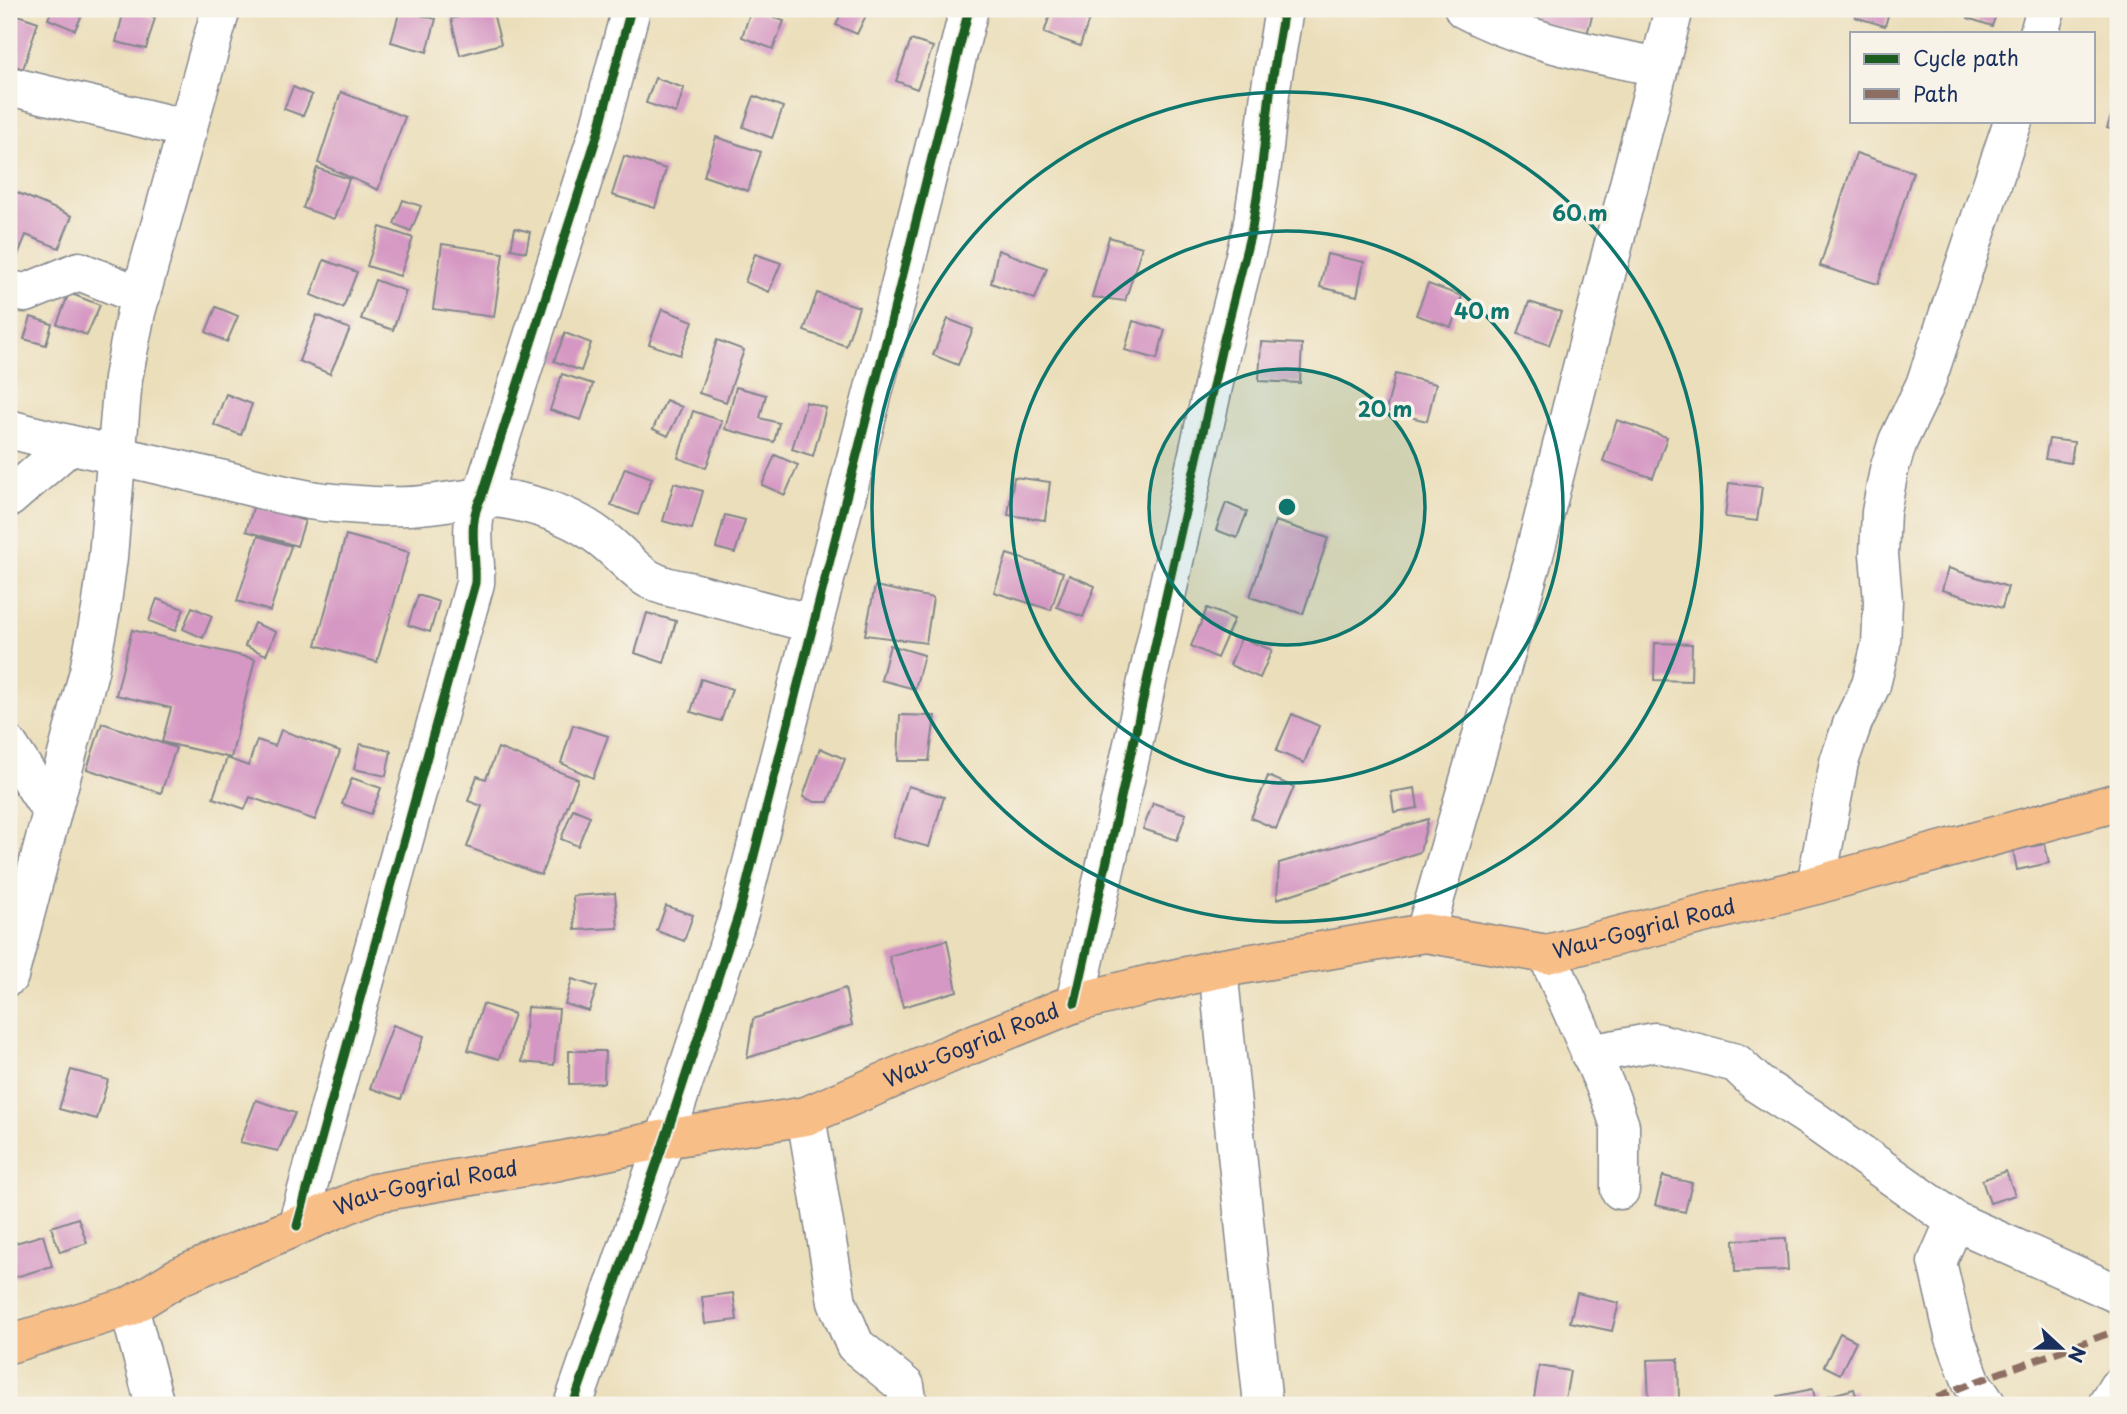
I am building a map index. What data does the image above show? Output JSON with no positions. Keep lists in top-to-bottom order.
{
  "streets": {
    "main road": ["Wau-Gogrial Road"]
  },
  "legend": ["Cycle path", "Path"],
  "north": "right",
  "rings": ["60 m", "40 m", "20 m"]
}
